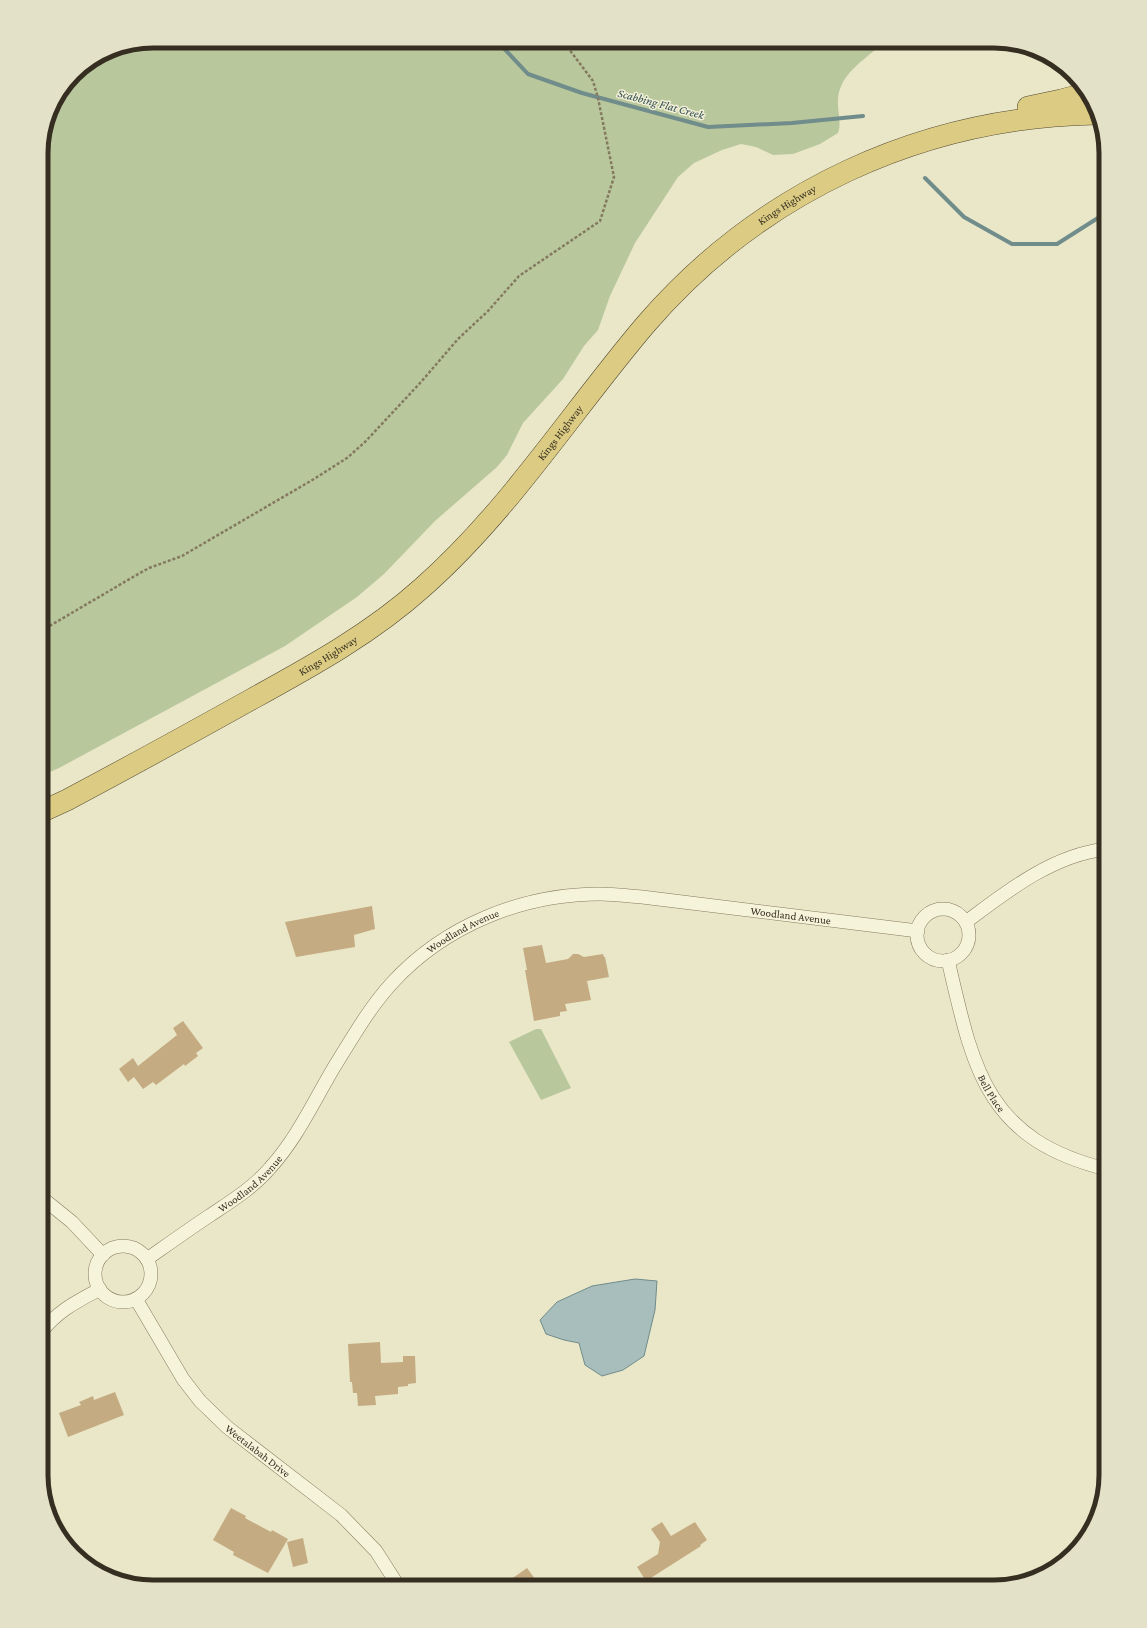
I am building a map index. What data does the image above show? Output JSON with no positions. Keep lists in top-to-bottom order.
{
  "streets": {
    "highway": ["Kings Highway"],
    "street": ["Woodland Avenue", "Bell Place", "Weetalabah Drive"]
  },
  "crossings": [
    ["Woodland Avenue", "Bell Place"],
    ["Woodland Avenue", "Weetalabah Drive"]
  ],
  "water": ["Scabbing Flat Creek"]
}
